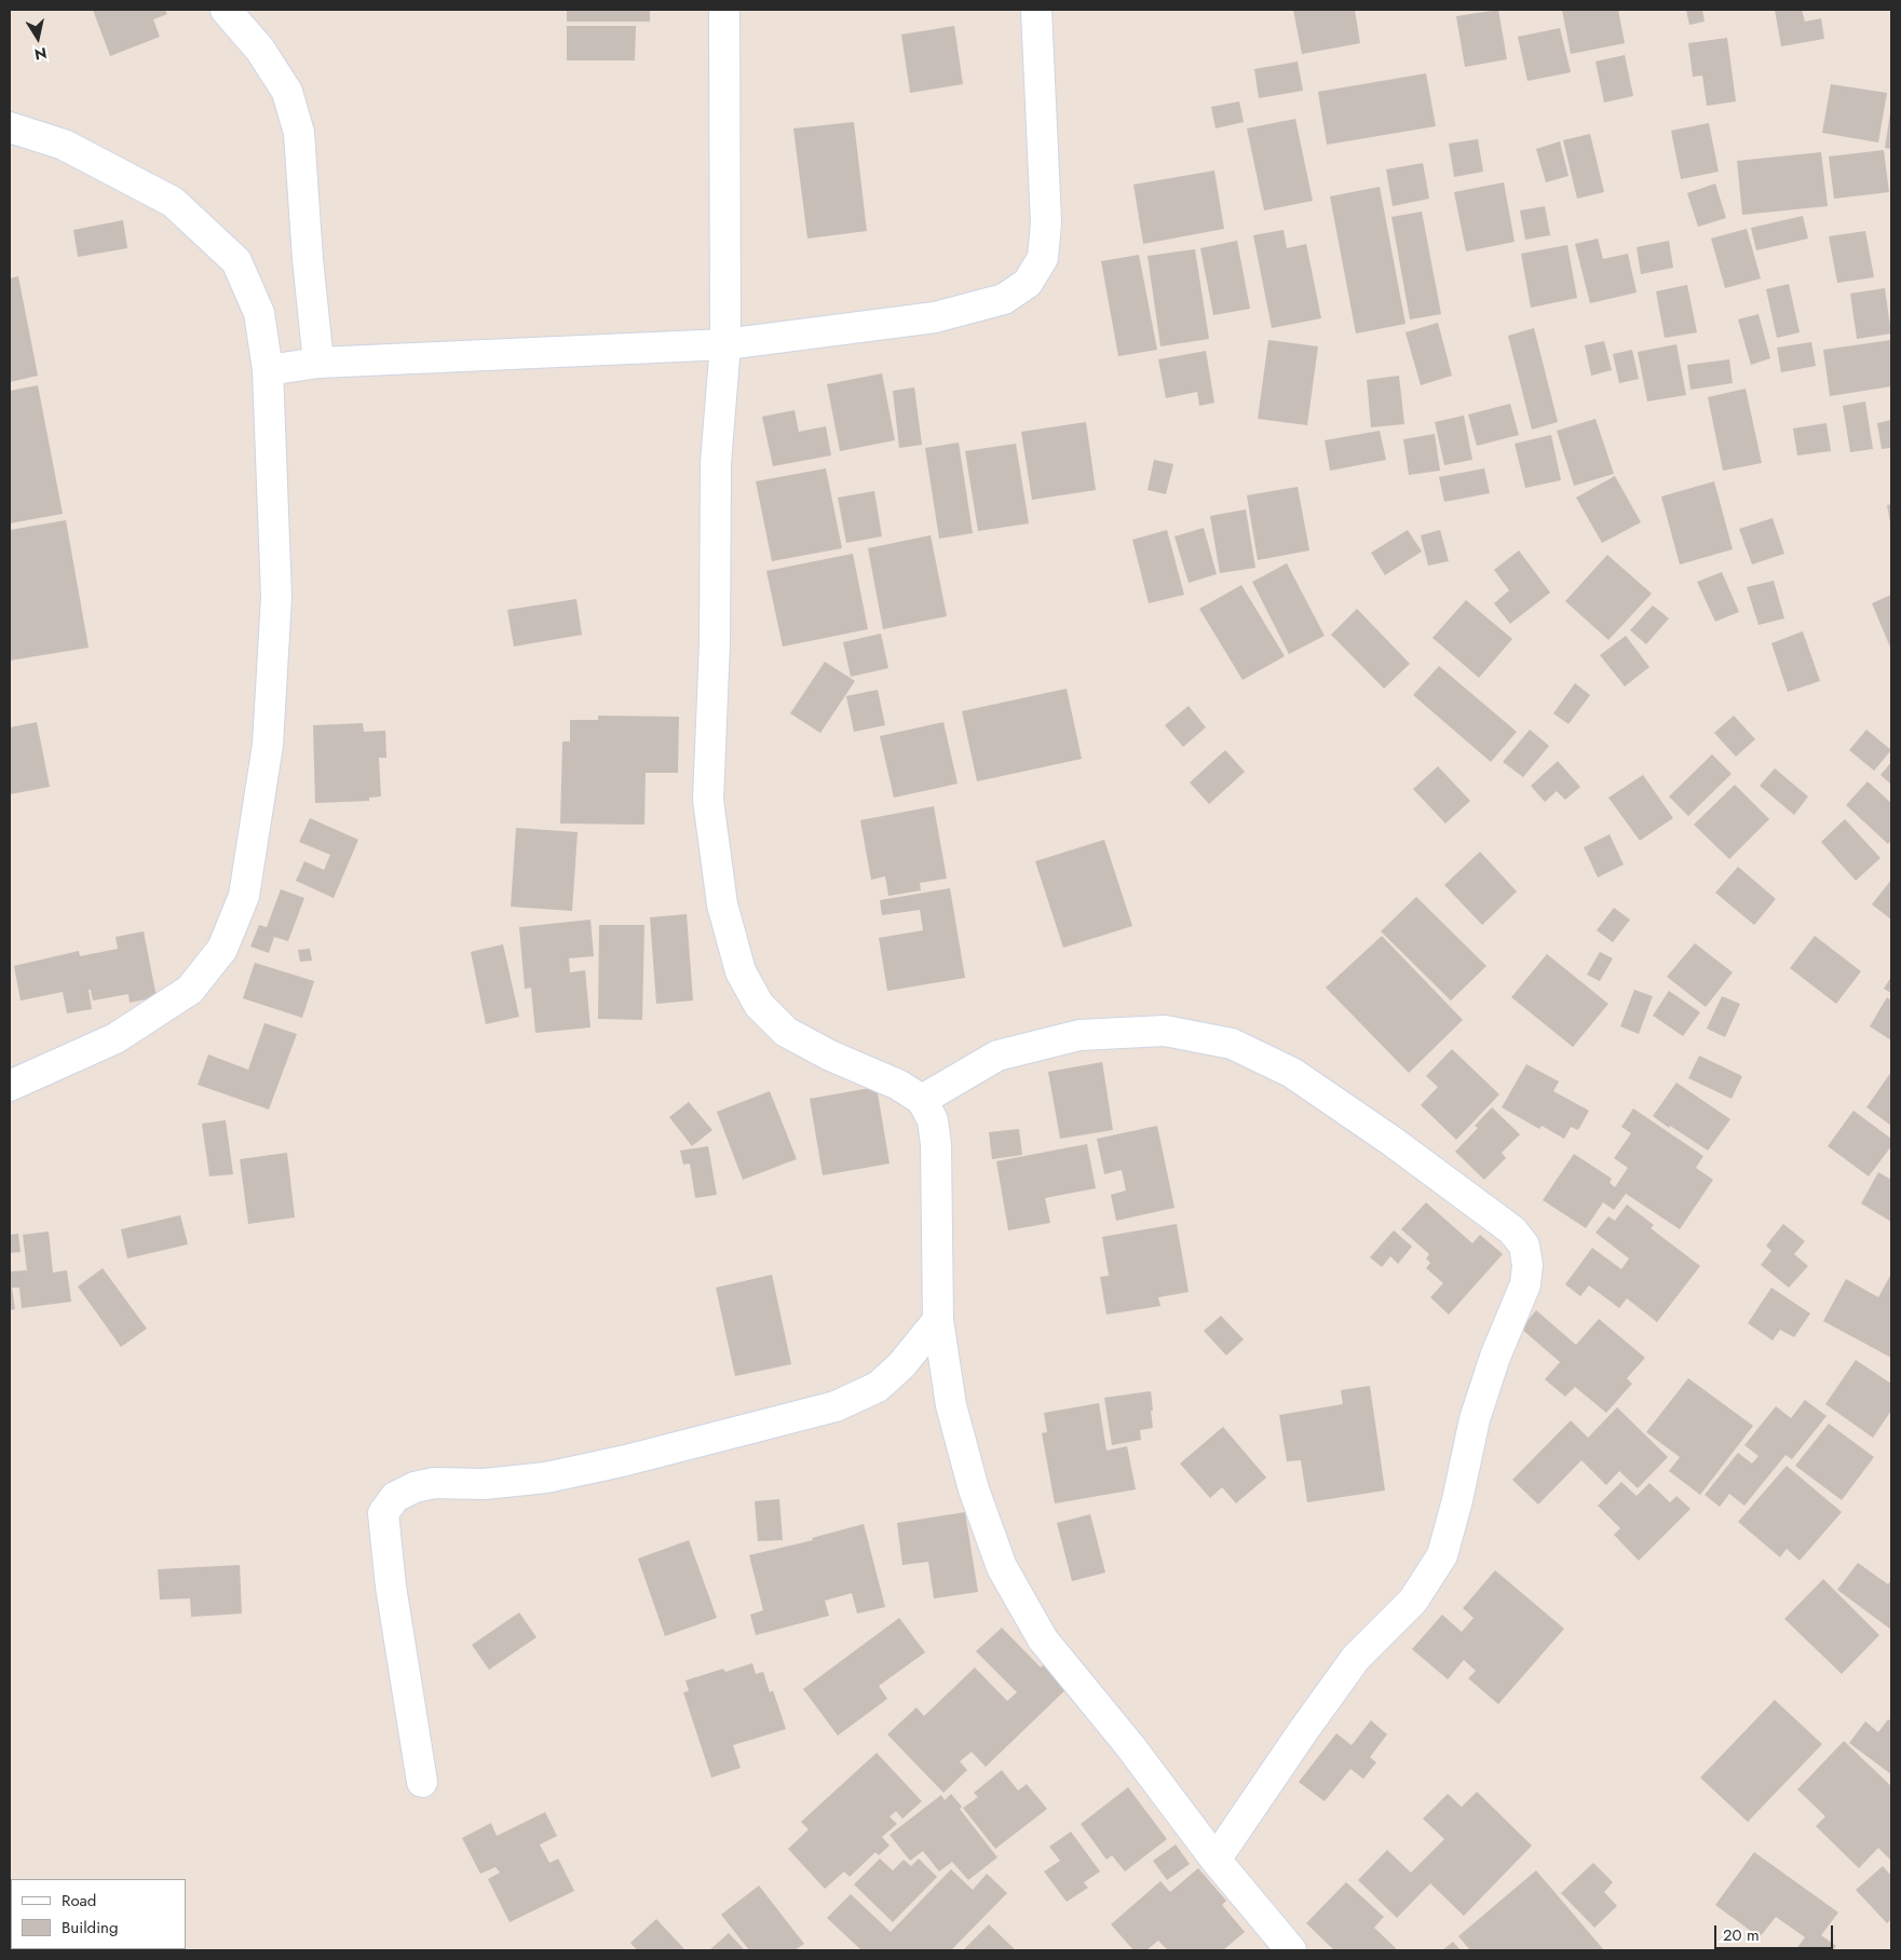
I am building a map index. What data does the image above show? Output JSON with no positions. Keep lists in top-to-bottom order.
{
  "legend": ["Road", "Building"],
  "scale_bar": "20 m",
  "north": "bottom"
}
